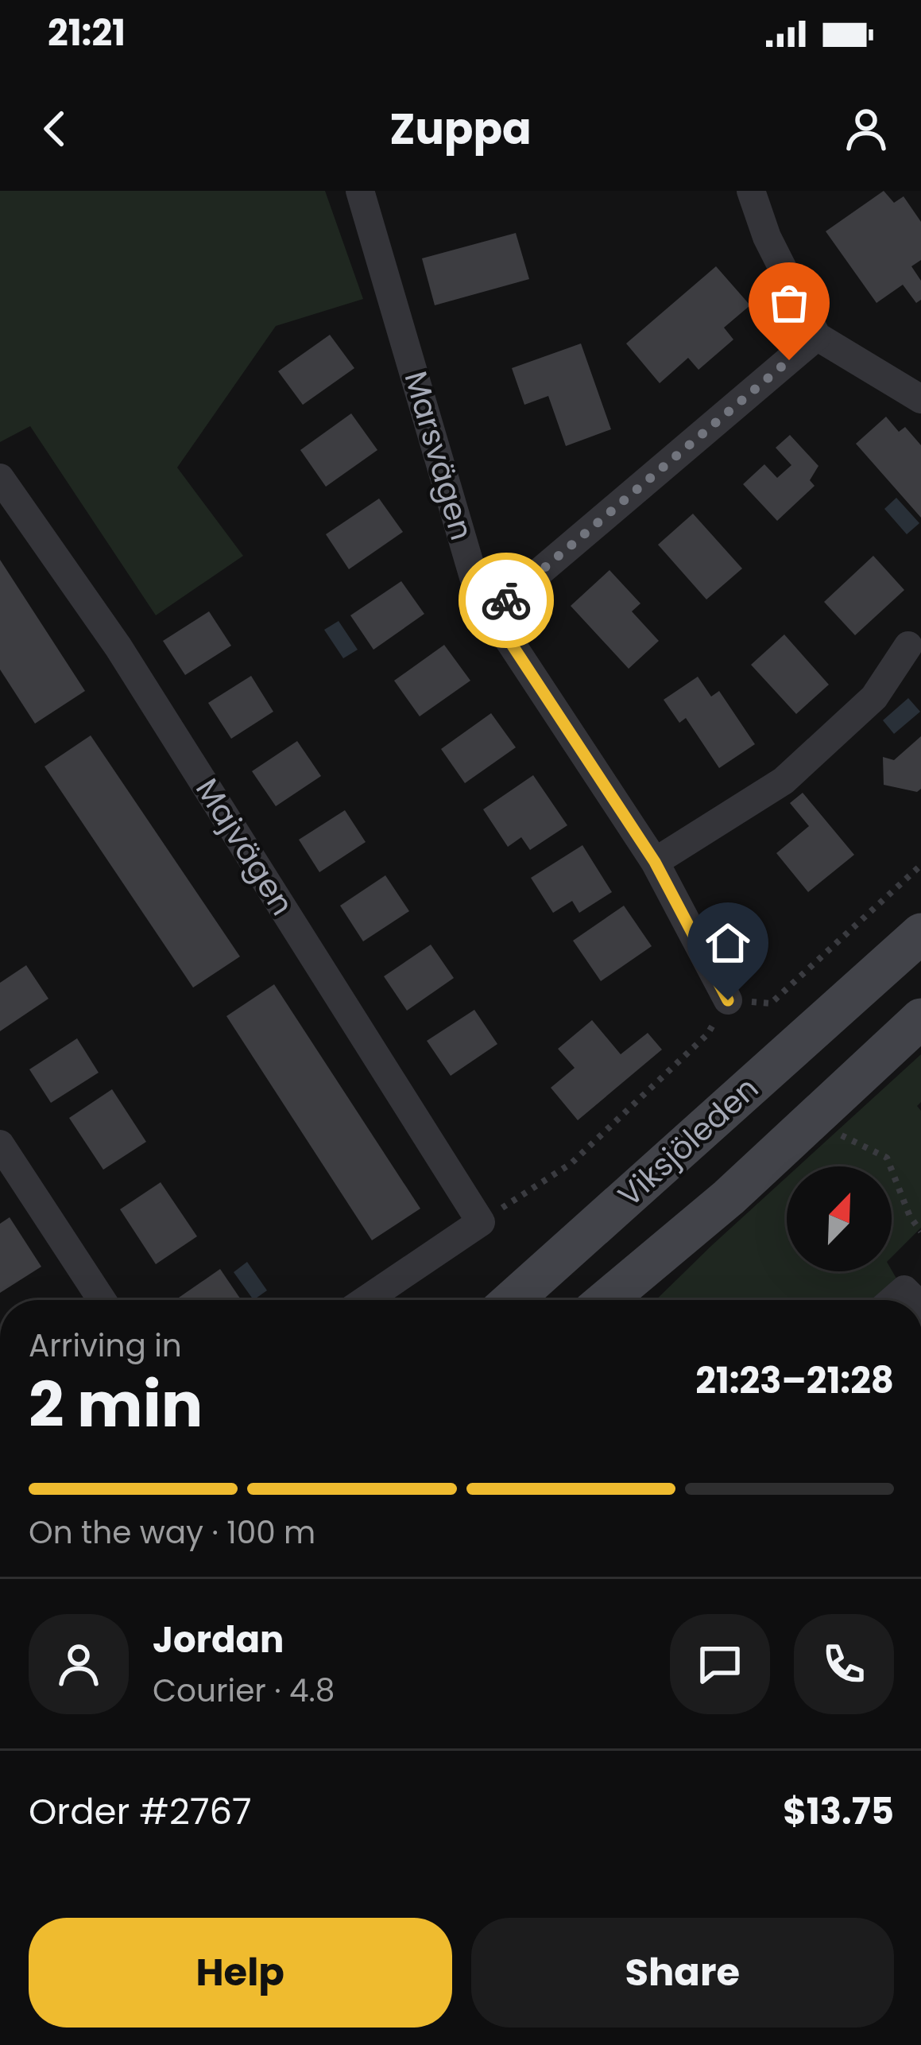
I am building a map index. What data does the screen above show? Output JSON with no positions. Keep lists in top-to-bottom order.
{
  "streets": {
    "main road": ["Viksjöleden"],
    "street": ["Marsvägen", "Majvägen"]
  },
  "north": "top right",
  "page": {
    "status": "21:21",
    "header": "Zuppa",
    "heading": ["2 min", "Arriving in", "21:23–21:28"],
    "panel": [
      "Jordan",
      "Courier · 4.8",
      "Order #2767",
      "$13.75"
    ],
    "bar": "On the way · 100 m",
    "buttons": ["Help", "Share"]
  }
}
